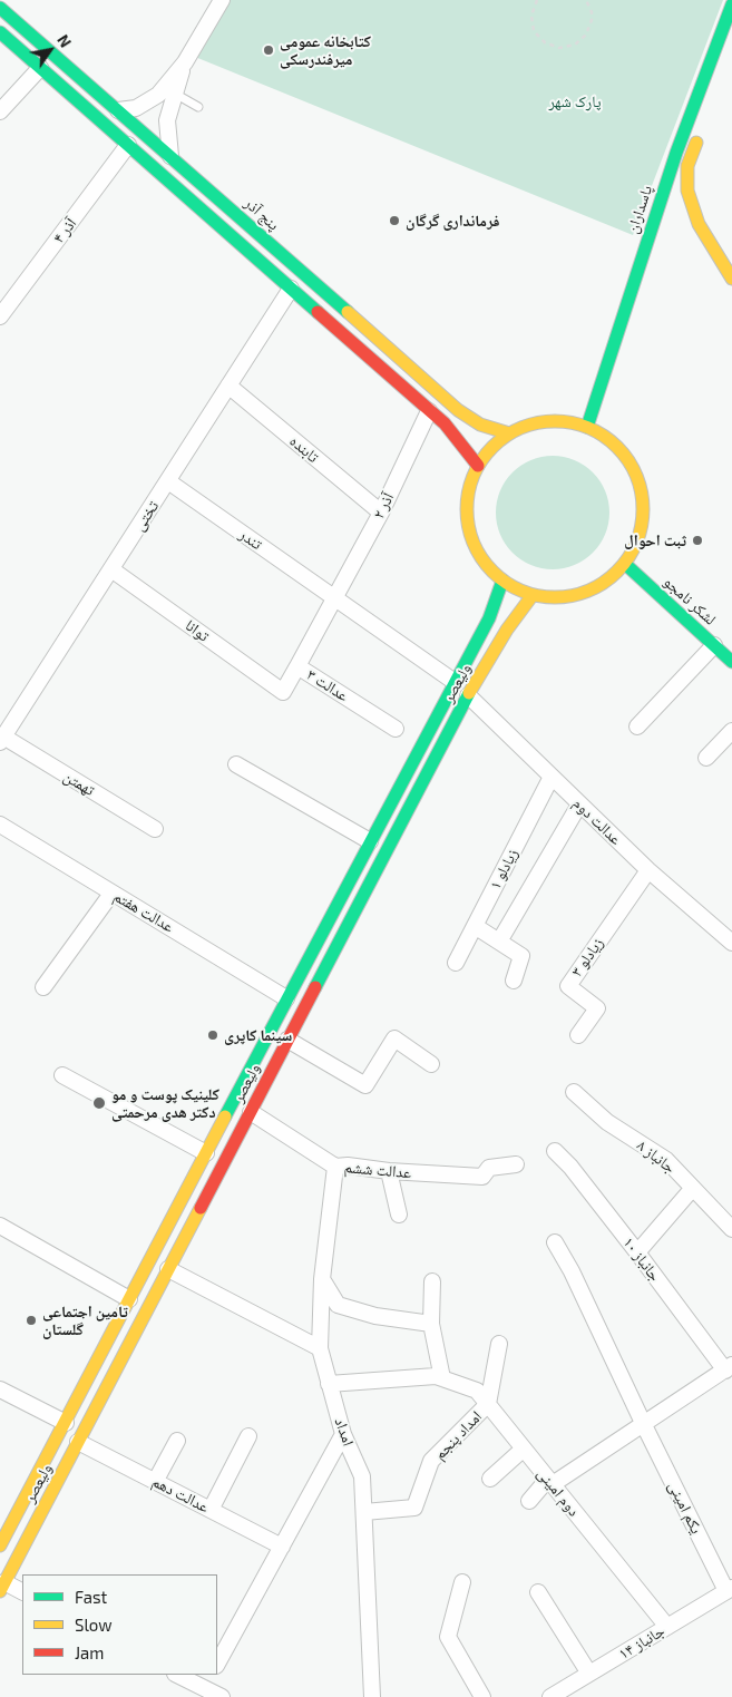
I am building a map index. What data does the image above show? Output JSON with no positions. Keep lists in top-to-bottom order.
{
  "streets": {
    "main road": [
      "پاسداران",
      "پنج آذر",
      "لشکر نامجو",
      "ولیعصر"
    ],
    "street": [
      "آذر ۴",
      "تابنده",
      "۲ آذر",
      "تختی",
      "تندر",
      "توانا",
      "عدالت ۳",
      "تهمتن",
      "عدالت دوم",
      "زیادلو ۱",
      "عدالت هفتم",
      "زیادلو ۳",
      "جانباز ۸",
      "عدالت ششم",
      "۱۰ جانباز",
      "امداد",
      "امداد پنجم",
      "دوم امینی",
      "عدالت دهم",
      "یکم امینی",
      "جانباز ۱۴"
    ]
  },
  "crossings": [
    ["پاسداران", "پنج آذر"],
    ["پاسداران", "لشکر نامجو"],
    ["پاسداران", "ولیعصر"],
    ["پنج آذر", "لشکر نامجو"],
    ["پنج آذر", "ولیعصر"],
    ["تابنده", "۲ آذر"],
    ["تابنده", "تختی"],
    ["۲ آذر", "تندر"],
    ["۲ آذر", "عدالت ۳"],
    ["تختی", "تندر"],
    ["تختی", "توانا"],
    ["تختی", "تهمتن"],
    ["تندر", "ولیعصر"],
    ["تندر", "عدالت ۳"],
    ["لشکر نامجو", "ولیعصر"],
    ["توانا", "عدالت ۳"],
    ["ولیعصر", "عدالت دوم"],
    ["ولیعصر", "عدالت هفتم"],
    ["ولیعصر", "عدالت ششم"],
    ["ولیعصر", "عدالت دهم"],
    ["عدالت دوم", "زیادلو ۱"],
    ["عدالت دوم", "زیادلو ۳"],
    ["عدالت ششم", "امداد"],
    ["امداد", "امداد پنجم"],
    ["امداد پنجم", "دوم امینی"],
    ["دوم امینی", "جانباز ۱۴"],
    ["یکم امینی", "جانباز ۱۴"]
  ],
  "parks": ["پارک شهر"],
  "places": [
    "کتابخانه عمومی میرفندرسکی",
    "فرمانداری گرگان",
    "ثبت احوال",
    "سینما کاپری",
    "کلینیک پوست و مو دکتر هدی مرحمتی",
    "تامین اجتماعی گلستان"
  ],
  "legend": ["Fast", "Slow", "Jam"],
  "north": "top right"
}
